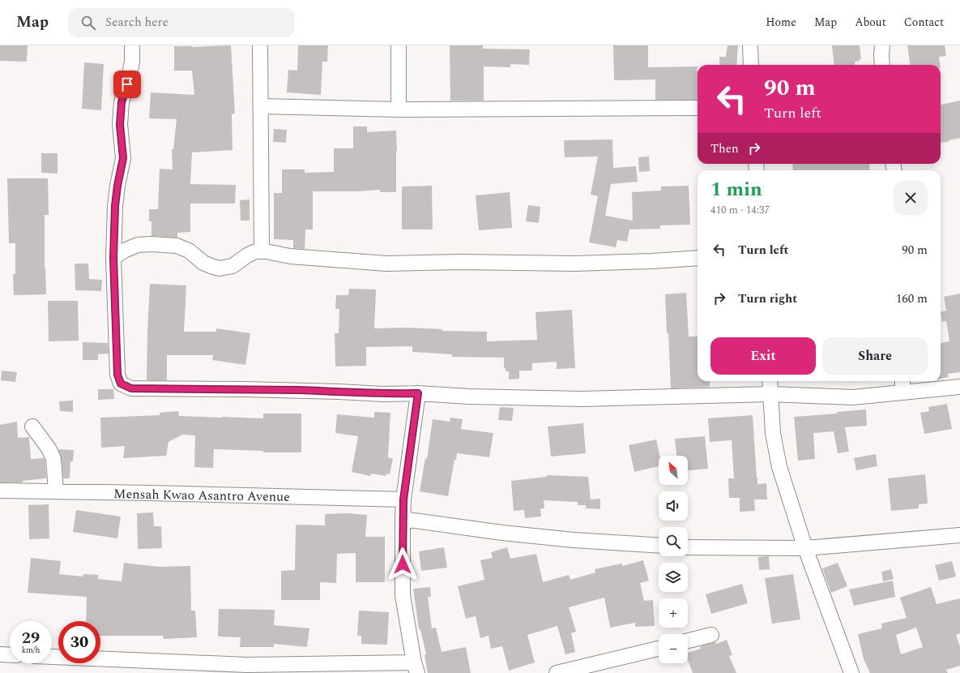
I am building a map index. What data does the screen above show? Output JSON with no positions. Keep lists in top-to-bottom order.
{
  "streets": {
    "street": ["Mensah Kwao Asantro Avenue"]
  },
  "north": "top left",
  "page": {
    "header": "Map",
    "search": "Search here",
    "nav": [
      "Home",
      "Map",
      "About",
      "Contact"
    ],
    "turn": ["90 m", "Turn left"],
    "then": "Then",
    "heading": ["1 min", "410 m · 14:37"],
    "list": [
      {
        "name": "Turn left",
        "value": "90 m"
      },
      {
        "name": "Turn right",
        "value": "160 m"
      }
    ],
    "buttons": ["Exit", "Share"],
    "map_buttons": ["+", "−"],
    "speed": "29 km/h",
    "limit": "30"
  }
}
